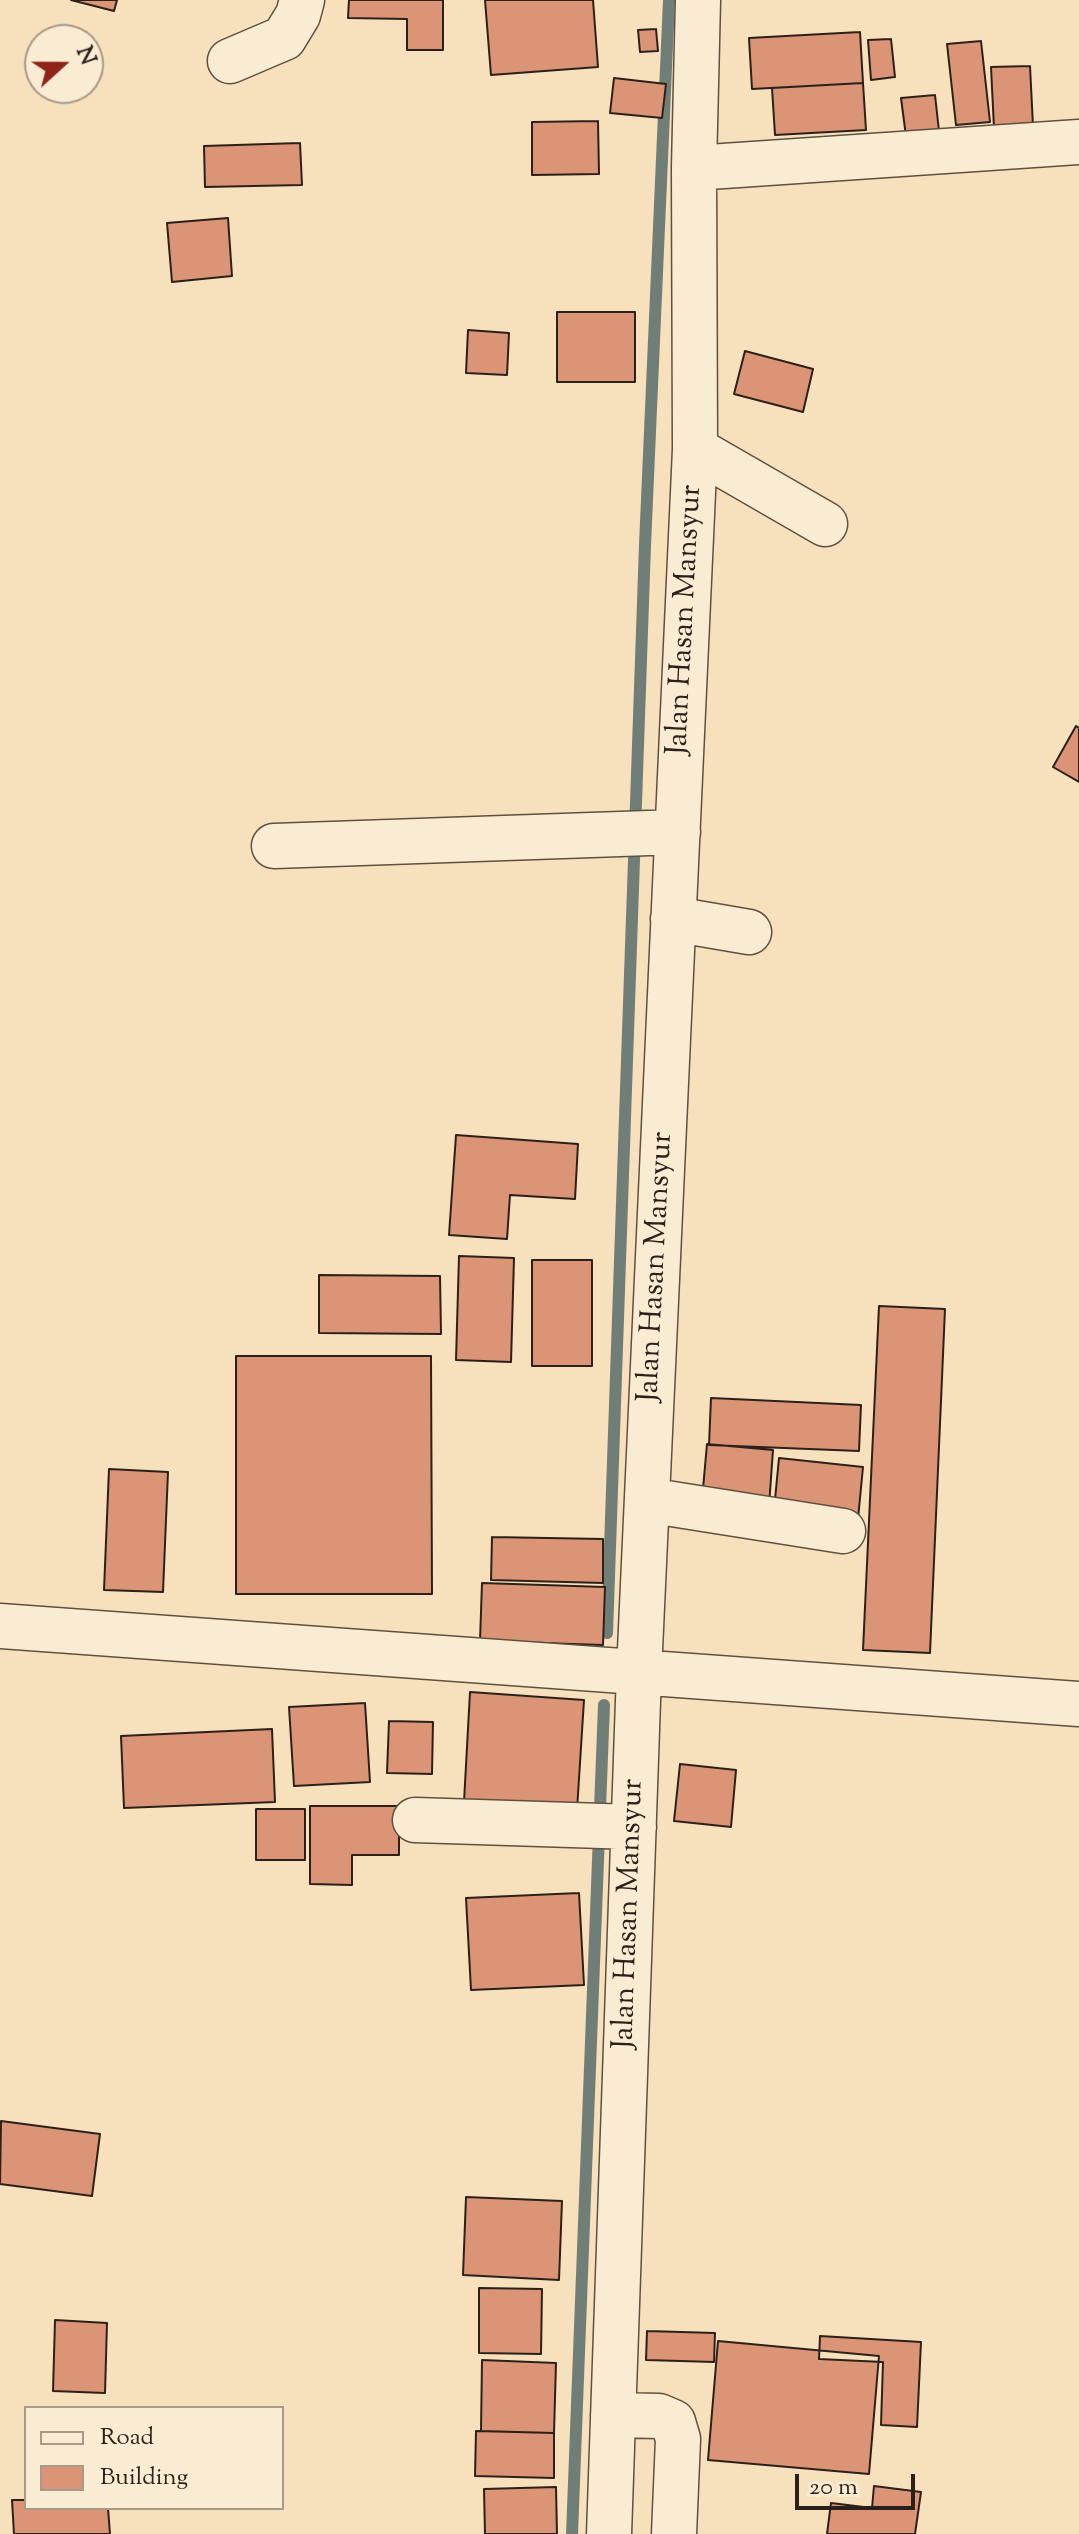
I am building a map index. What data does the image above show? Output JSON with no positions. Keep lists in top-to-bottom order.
{
  "streets": {
    "street": ["Jalan Hasan Mansyur"]
  },
  "legend": ["Road", "Building"],
  "scale_bar": "20 m",
  "north": "right"
}
